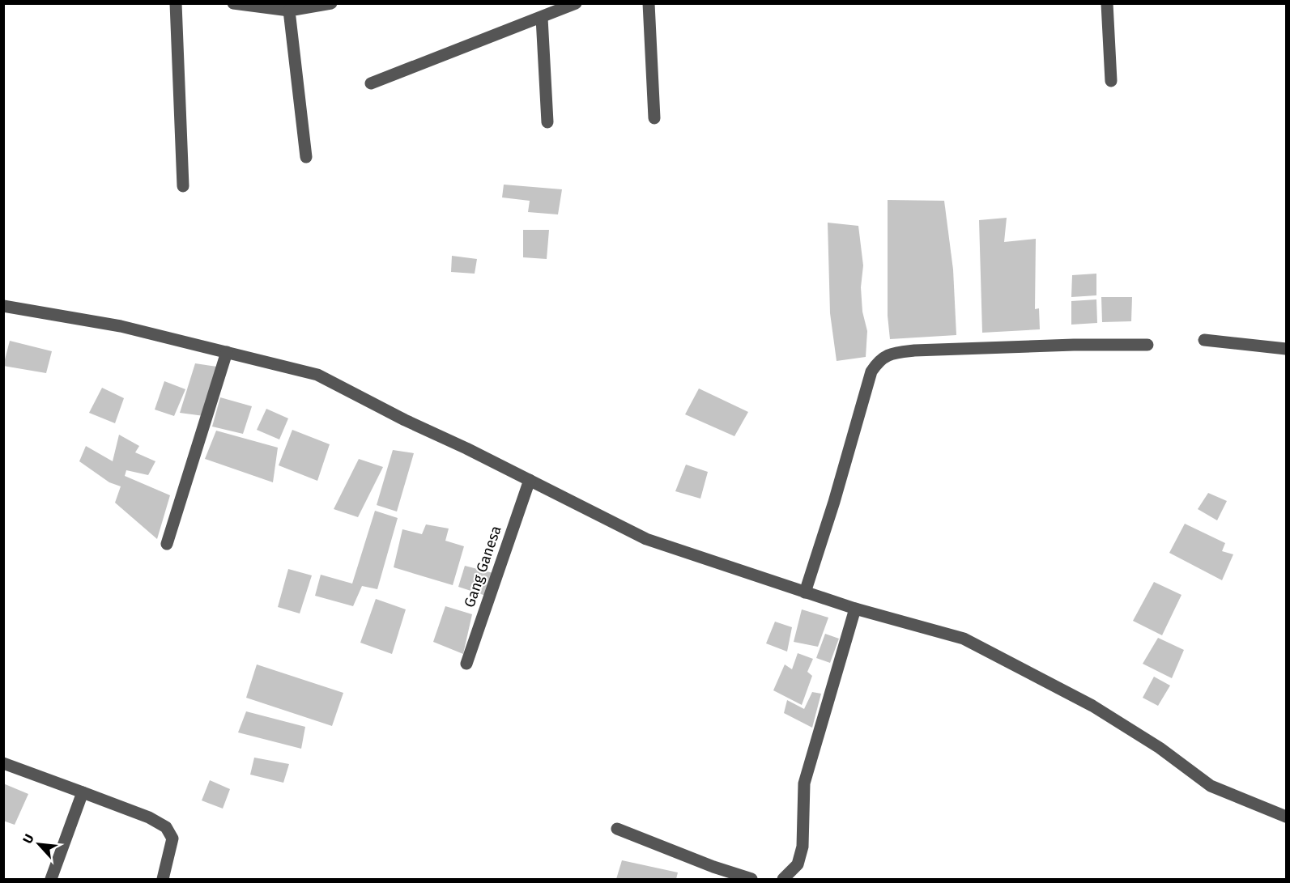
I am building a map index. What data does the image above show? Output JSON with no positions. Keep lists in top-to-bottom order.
{
  "streets": {
    "street": ["Gang Ganesa"]
  },
  "north": "top left"
}
